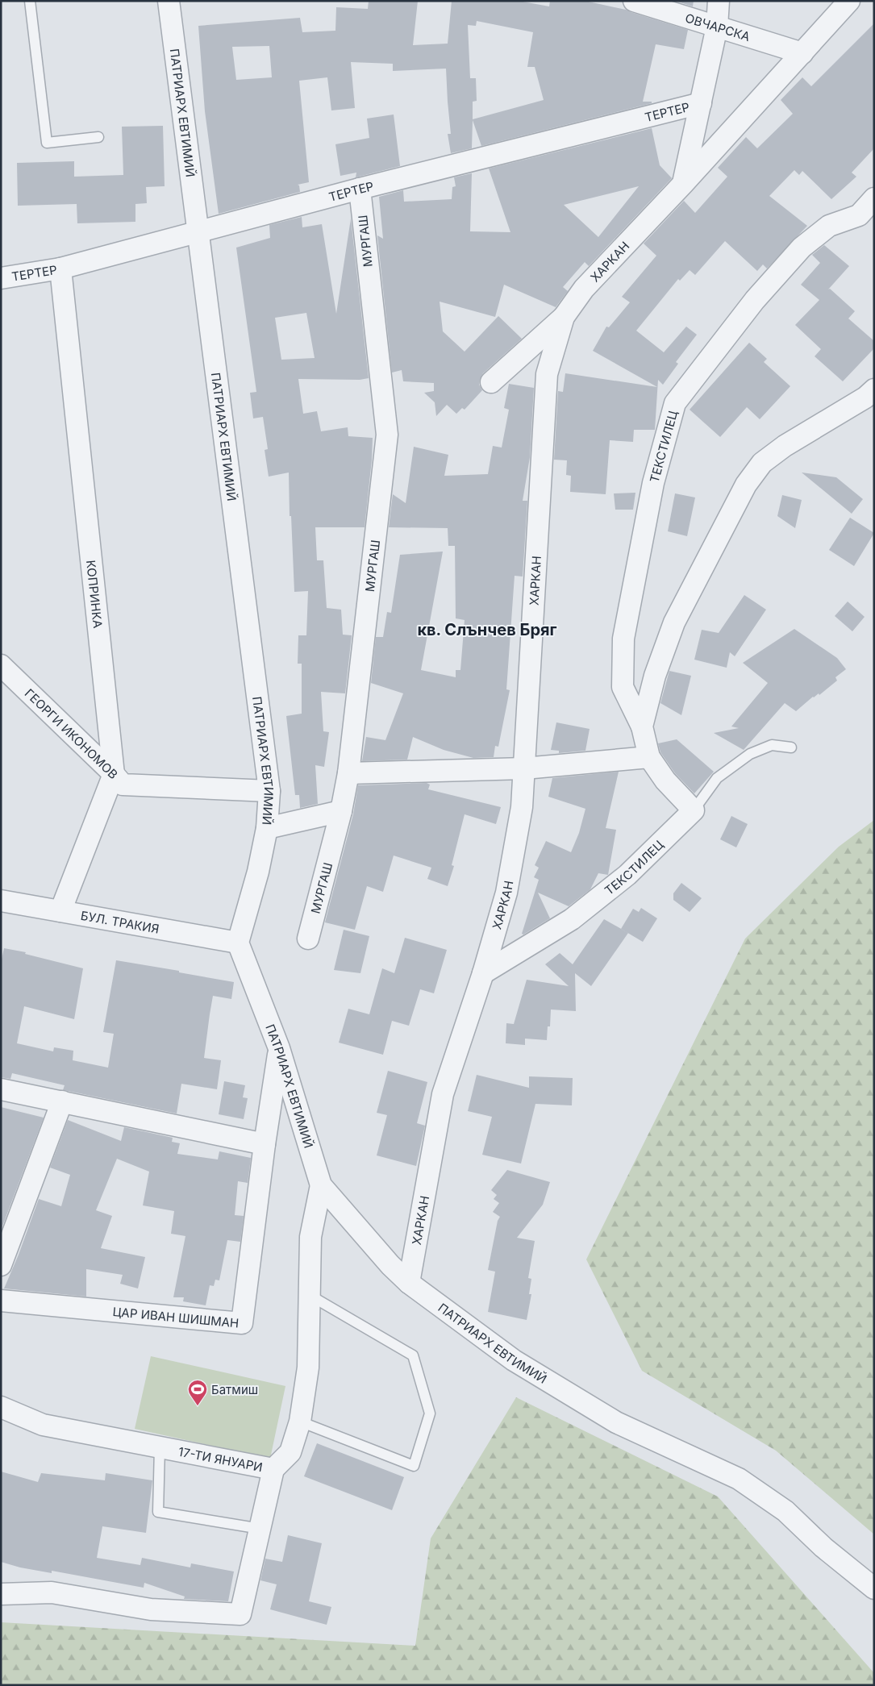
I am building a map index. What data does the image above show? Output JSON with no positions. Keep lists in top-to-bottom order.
{
  "streets": {
    "street": [
      "ОВЧАРСКА",
      "ТЕРТЕР",
      "ПАТРИАРХ ЕВТИМИЙ",
      "МУРГАШ",
      "ХАРКАН",
      "ТЕКСТИЛЕЦ",
      "КОПРИНКА",
      "ГЕОРГИ ИКОНОМОВ",
      "БУЛ. ТРАКИЯ",
      "ЦАР ИВАН ШИШМАН",
      "17-ТИ ЯНУАРИ"
    ]
  },
  "crossings": [
    ["ОВЧАРСКА", "ХАРКАН"],
    ["ТЕРТЕР", "ПАТРИАРХ ЕВТИМИЙ"],
    ["ТЕРТЕР", "МУРГАШ"],
    ["ТЕРТЕР", "КОПРИНКА"],
    ["ПАТРИАРХ ЕВТИМИЙ", "ХАРКАН"],
    ["ПАТРИАРХ ЕВТИМИЙ", "ГЕОРГИ ИКОНОМОВ"],
    ["ПАТРИАРХ ЕВТИМИЙ", "БУЛ. ТРАКИЯ"],
    ["ПАТРИАРХ ЕВТИМИЙ", "ЦАР ИВАН ШИШМАН"],
    ["ПАТРИАРХ ЕВТИМИЙ", "17-ТИ ЯНУАРИ"],
    ["ХАРКАН", "ТЕКСТИЛЕЦ"],
    ["КОПРИНКА", "ГЕОРГИ ИКОНОМОВ"],
    ["КОПРИНКА", "БУЛ. ТРАКИЯ"]
  ],
  "districts": ["кв. Слънчев Бряг"],
  "places": {
    "sports": ["Батмиш"]
  }
}
